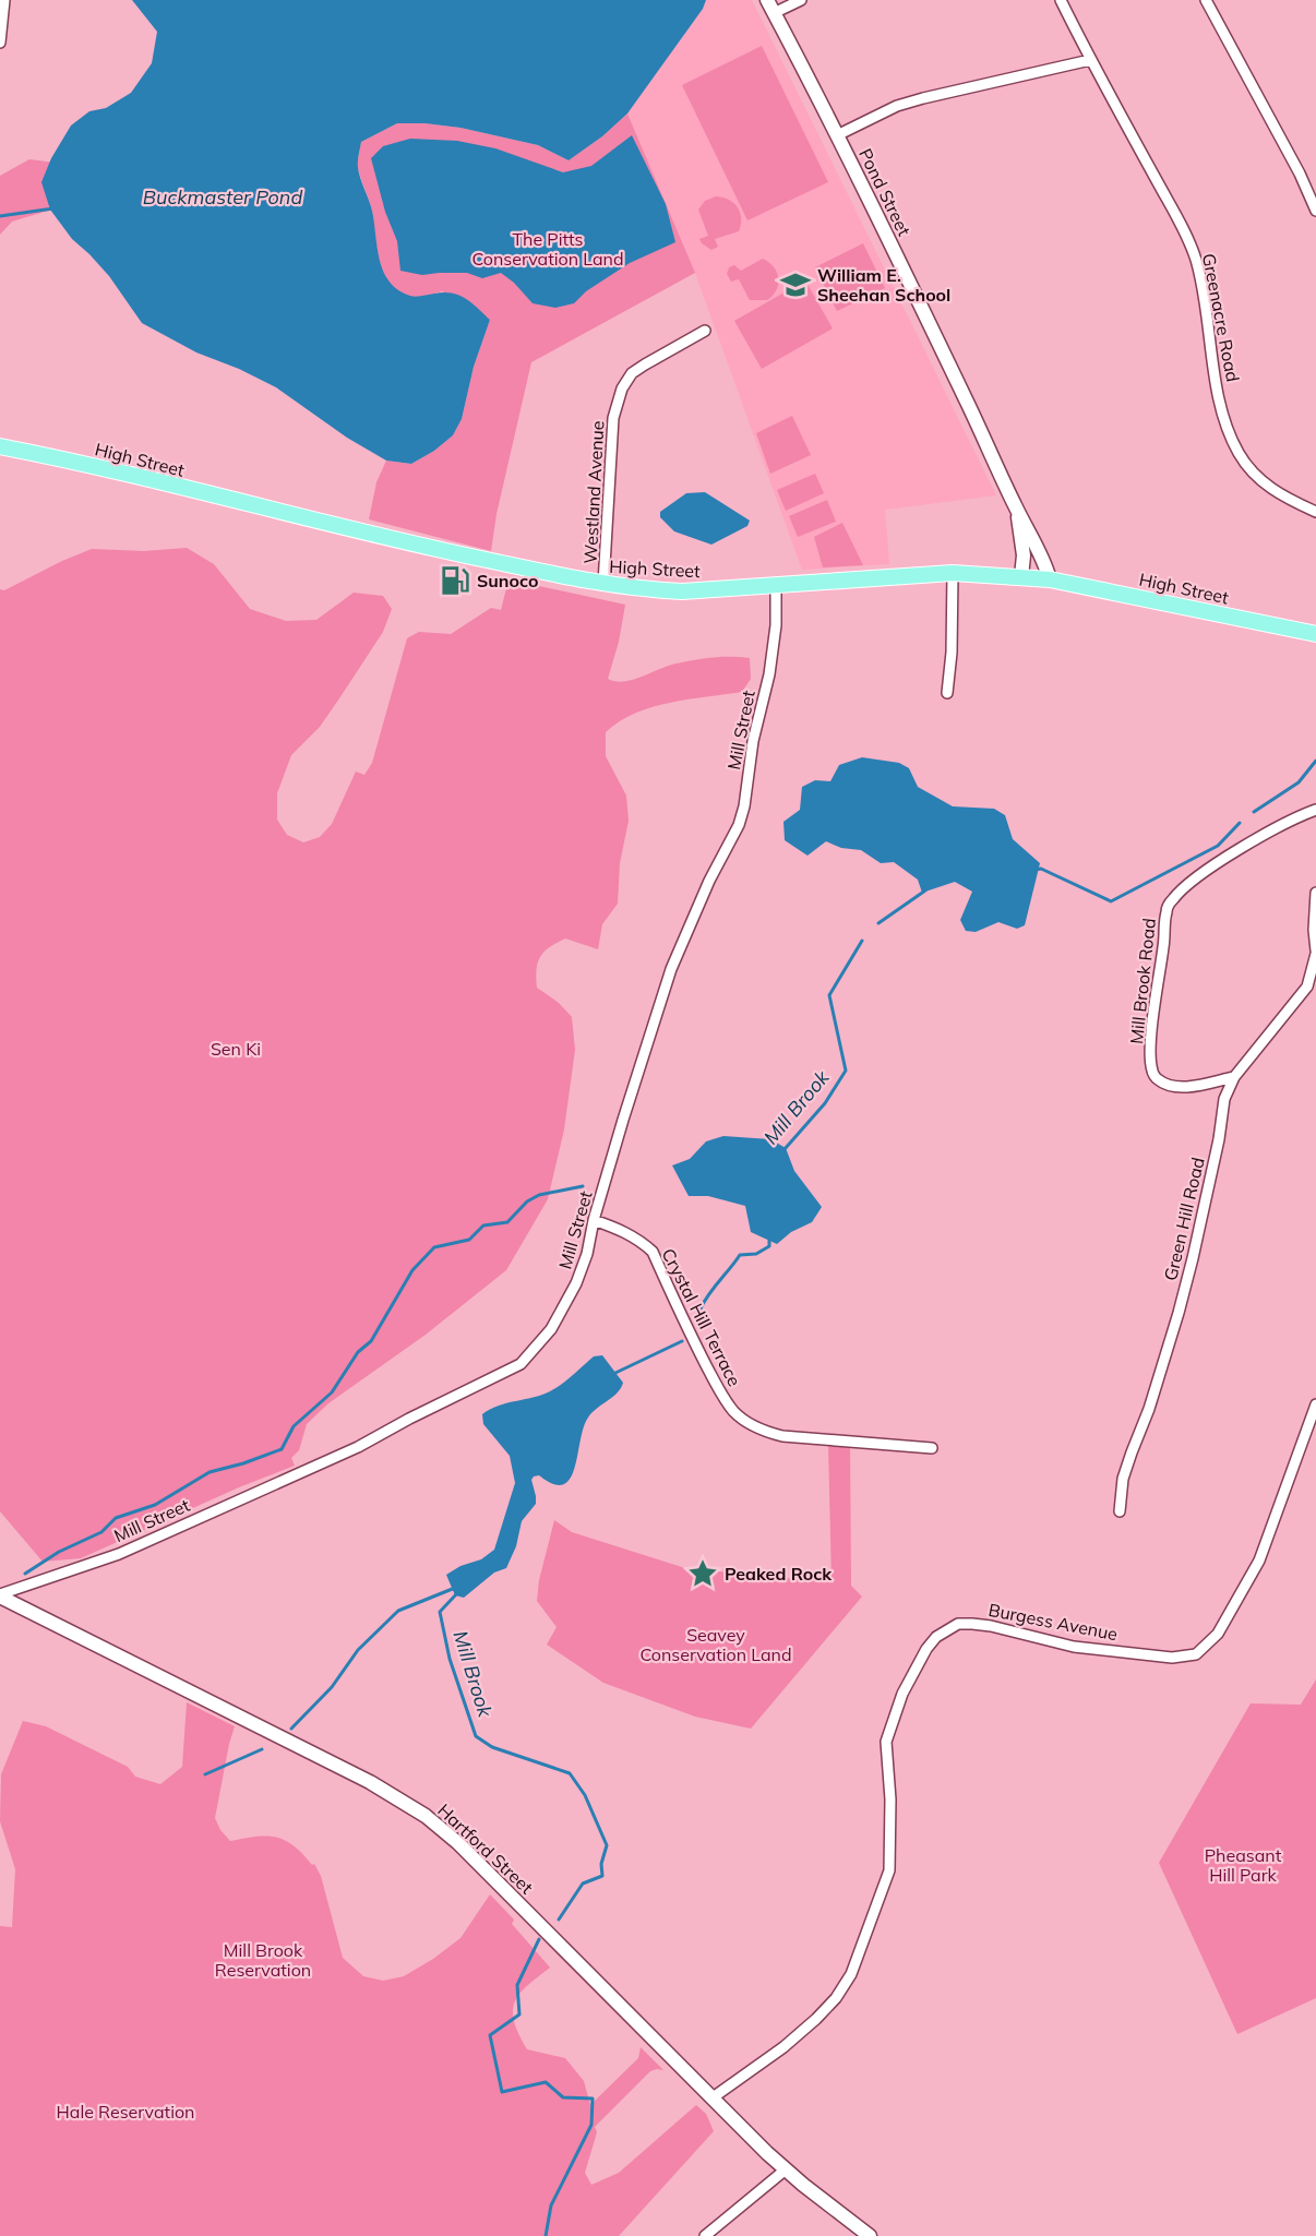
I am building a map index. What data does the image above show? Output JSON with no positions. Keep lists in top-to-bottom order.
{
  "streets": {
    "main road": ["High Street"],
    "street": [
      "Pond Street",
      "Greenacre Road",
      "Westland Avenue",
      "Mill Street",
      "Mill Brook Road",
      "Green Hill Road",
      "Crystal Hill Terrace",
      "Burgess Avenue",
      "Hartford Street"
    ]
  },
  "crossings": [
    ["Pond Street", "High Street"],
    ["High Street", "Westland Avenue"],
    ["High Street", "Mill Street"],
    ["Mill Street", "Crystal Hill Terrace"],
    ["Mill Street", "Hartford Street"],
    ["Mill Brook Road", "Green Hill Road"],
    ["Burgess Avenue", "Hartford Street"]
  ],
  "water": ["Buckmaster Pond", "Mill Brook"],
  "parks": [
    "The Pitts Conservation Land",
    "Sen Ki",
    "Seavey Conservation Land",
    "Pheasant Hill Park",
    "Mill Brook Reservation",
    "Hale Reservation"
  ],
  "places": {
    "school or university": ["William E. Sheehan School"],
    "fuel station": ["Sunoco"],
    "place": ["Peaked Rock"]
  }
}
